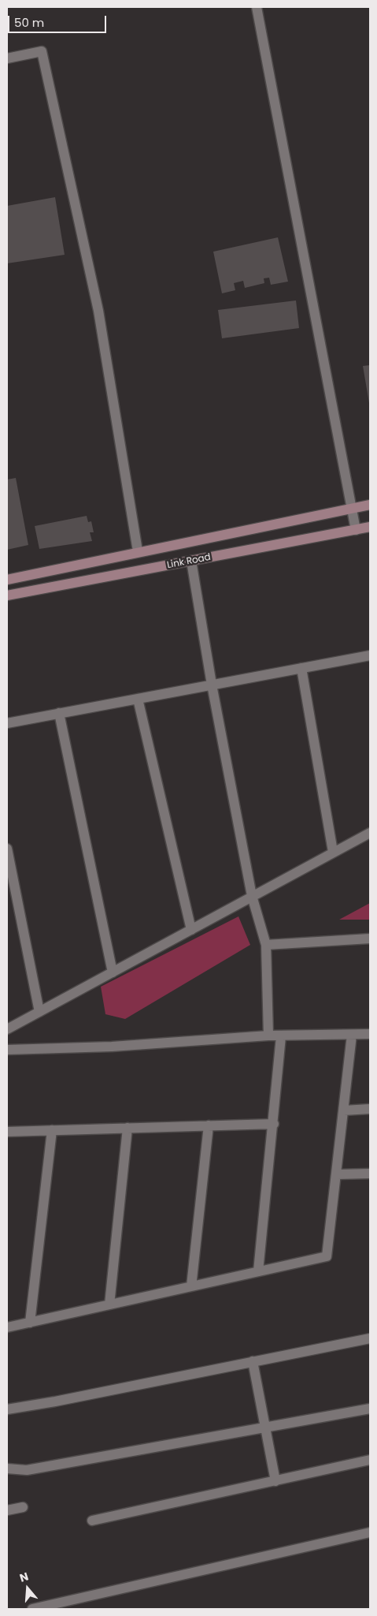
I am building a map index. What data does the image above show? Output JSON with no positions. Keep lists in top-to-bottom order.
{
  "streets": {
    "main road": ["Link Road"]
  },
  "scale_bar": "50 m",
  "north": "top"
}
